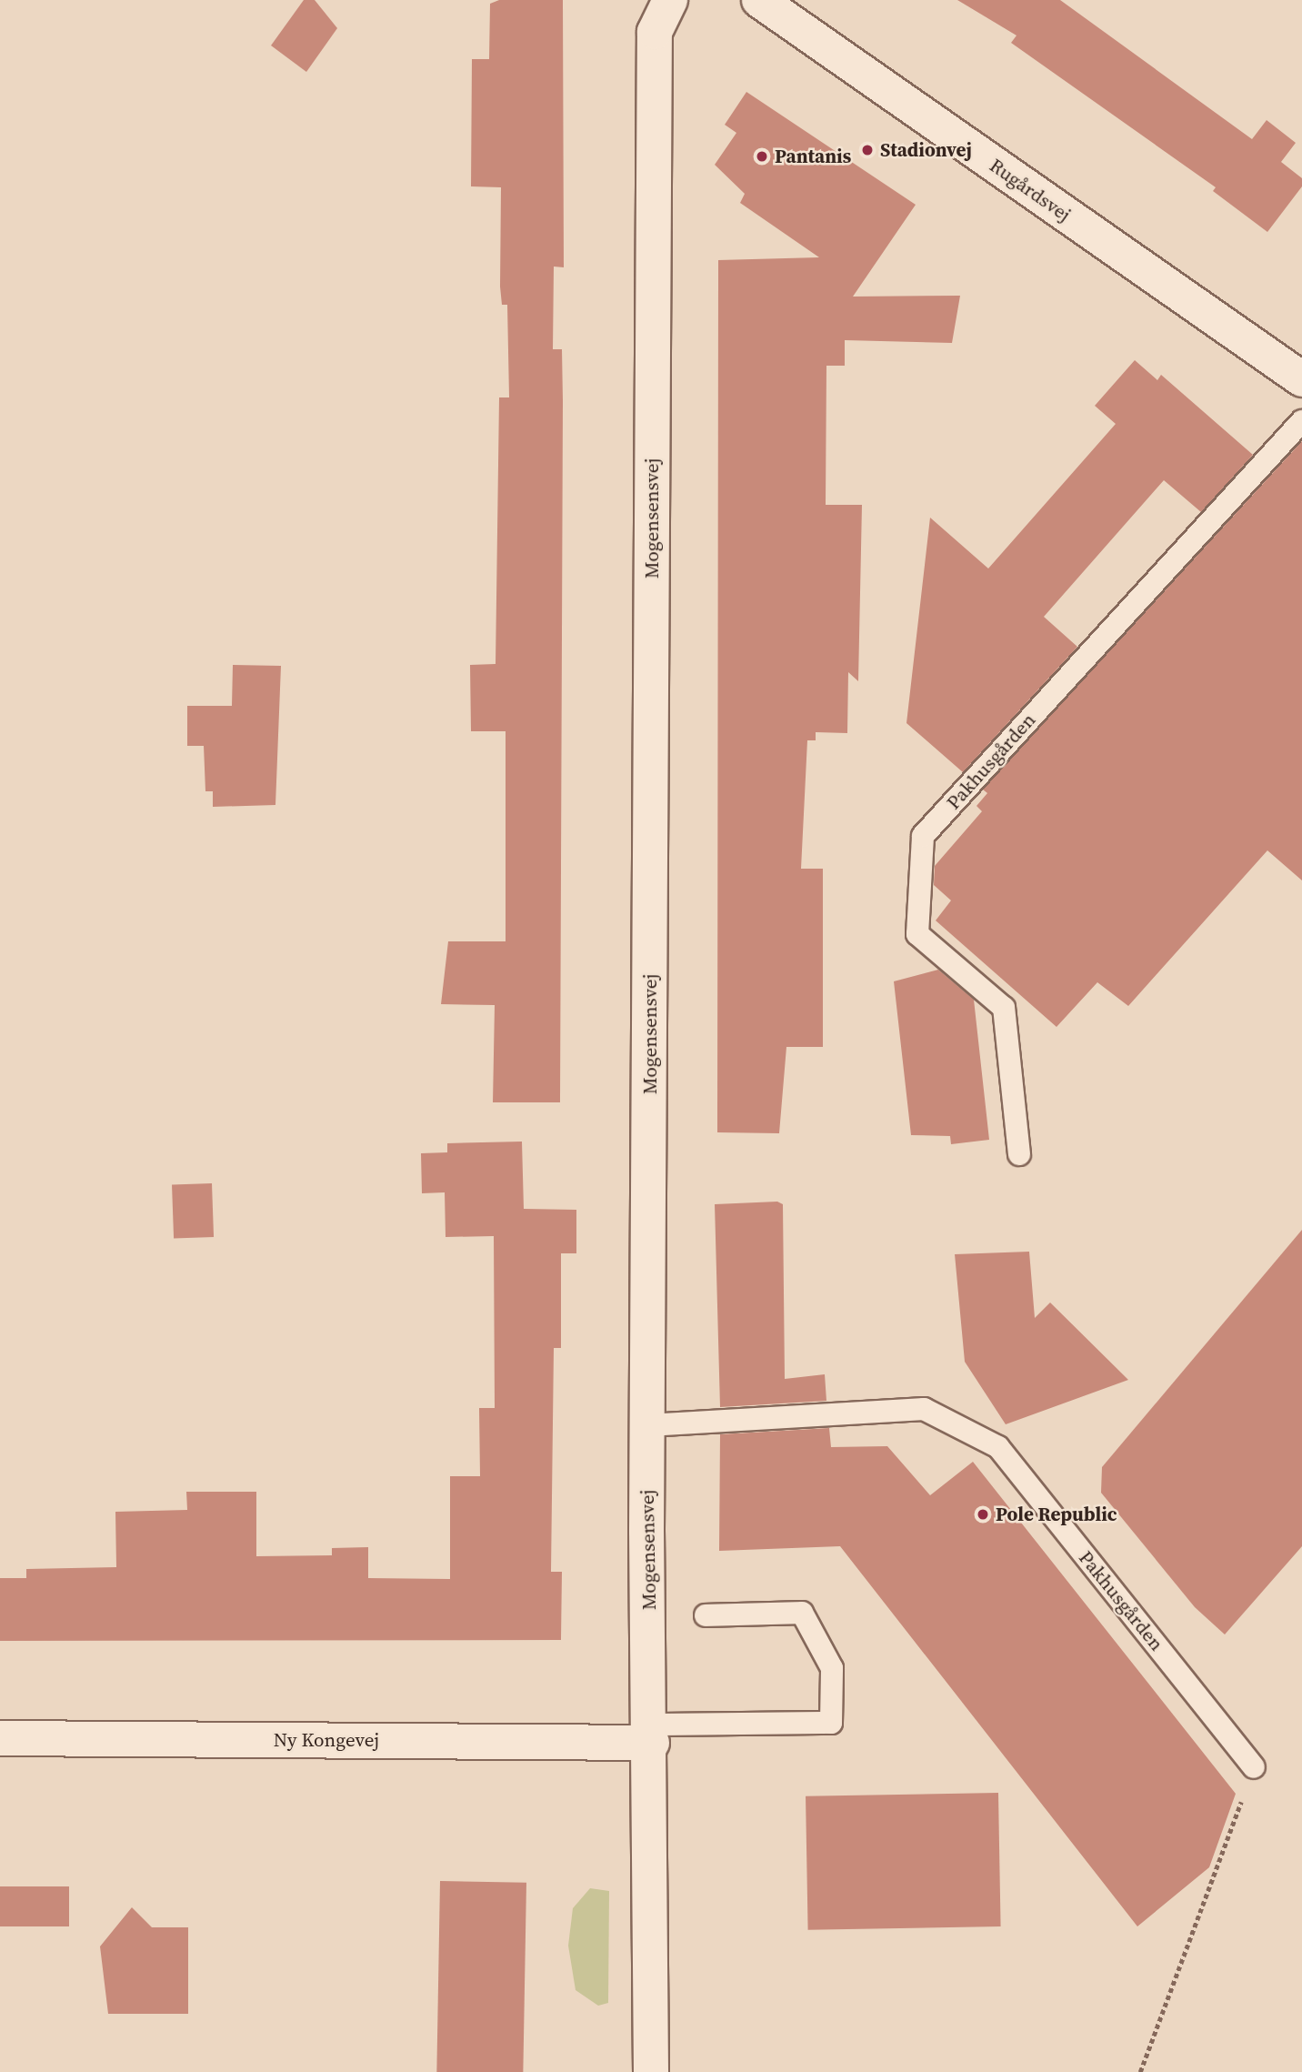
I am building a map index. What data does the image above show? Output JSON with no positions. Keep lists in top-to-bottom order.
{
  "streets": {
    "street": ["Rugårdsvej", "Mogensensvej", "Ny Kongevej"],
    "lane": ["Pakhusgården"]
  },
  "crossings": [
    ["Mogensensvej", "Pakhusgården"],
    ["Mogensensvej", "Ny Kongevej"]
  ],
  "places": ["Stadionvej", "Pantanis", "Pole Republic"]
}
